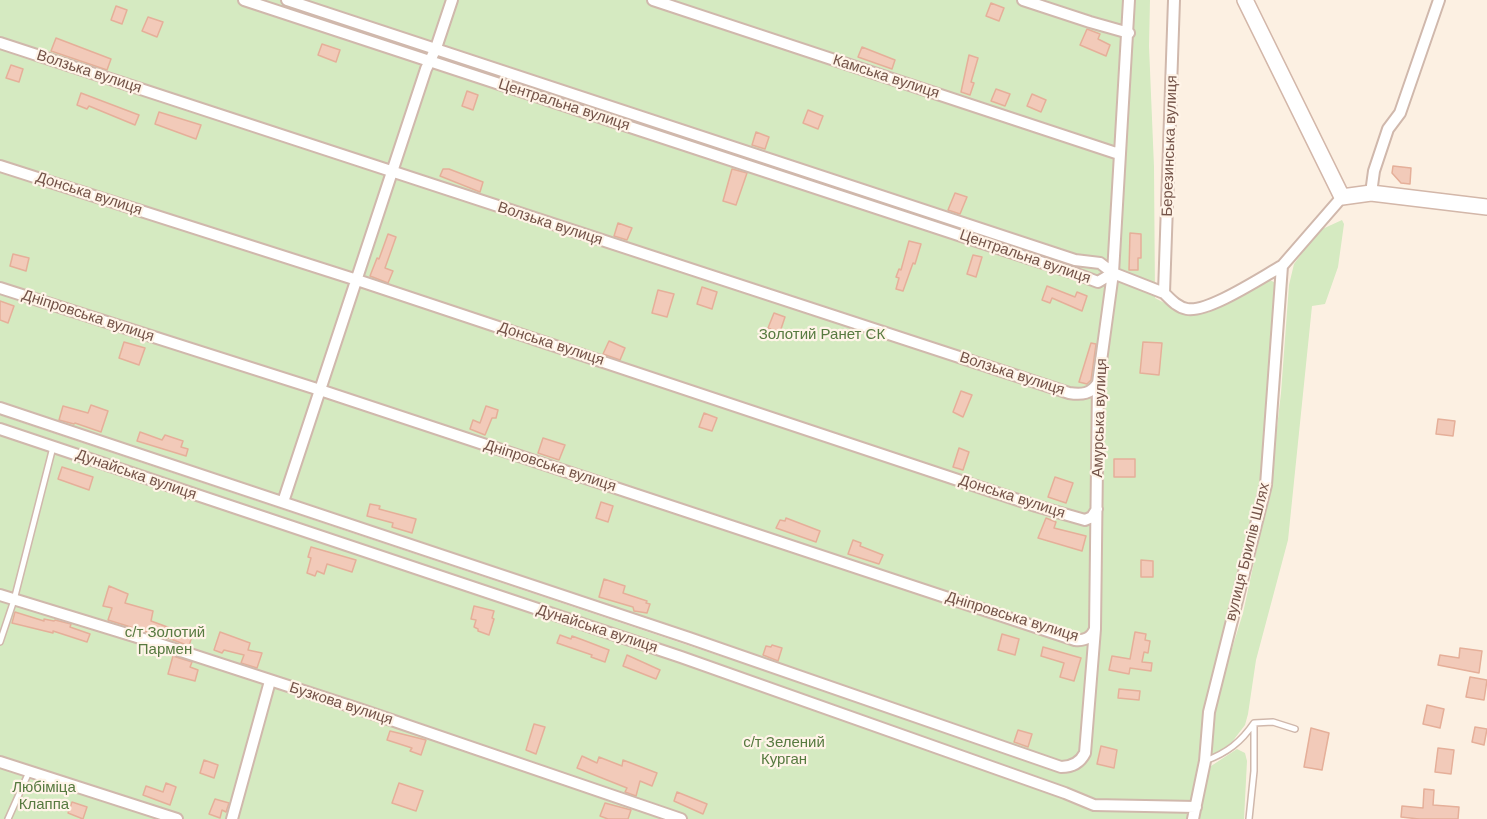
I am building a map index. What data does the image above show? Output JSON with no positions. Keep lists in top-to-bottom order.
{
  "streets": {
    "street": [
      "Волзька вулиця",
      "Камська вулиця",
      "Центральна вулиця",
      "Березинська вулиця",
      "Донська вулиця",
      "Дніпровська вулиця",
      "Амурська вулиця",
      "Дунайська вулиця",
      "вулиця Брилів Шлях",
      "Бузкова вулиця"
    ]
  },
  "crossings": [
    ["Волзька вулиця", "Амурська вулиця"],
    ["Камська вулиця", "Амурська вулиця"],
    ["Центральна вулиця", "Амурська вулиця"],
    ["Донська вулиця", "Амурська вулиця"],
    ["Дніпровська вулиця", "Амурська вулиця"],
    ["Амурська вулиця", "Дунайська вулиця"],
    ["Дунайська вулиця", "вулиця Брилів Шлях"]
  ],
  "parks": [
    "Золотий Ранет СК",
    "с/т Золотий Пармен",
    "с/т Зелений Курган",
    "Любіміца Клаппа"
  ]
}
